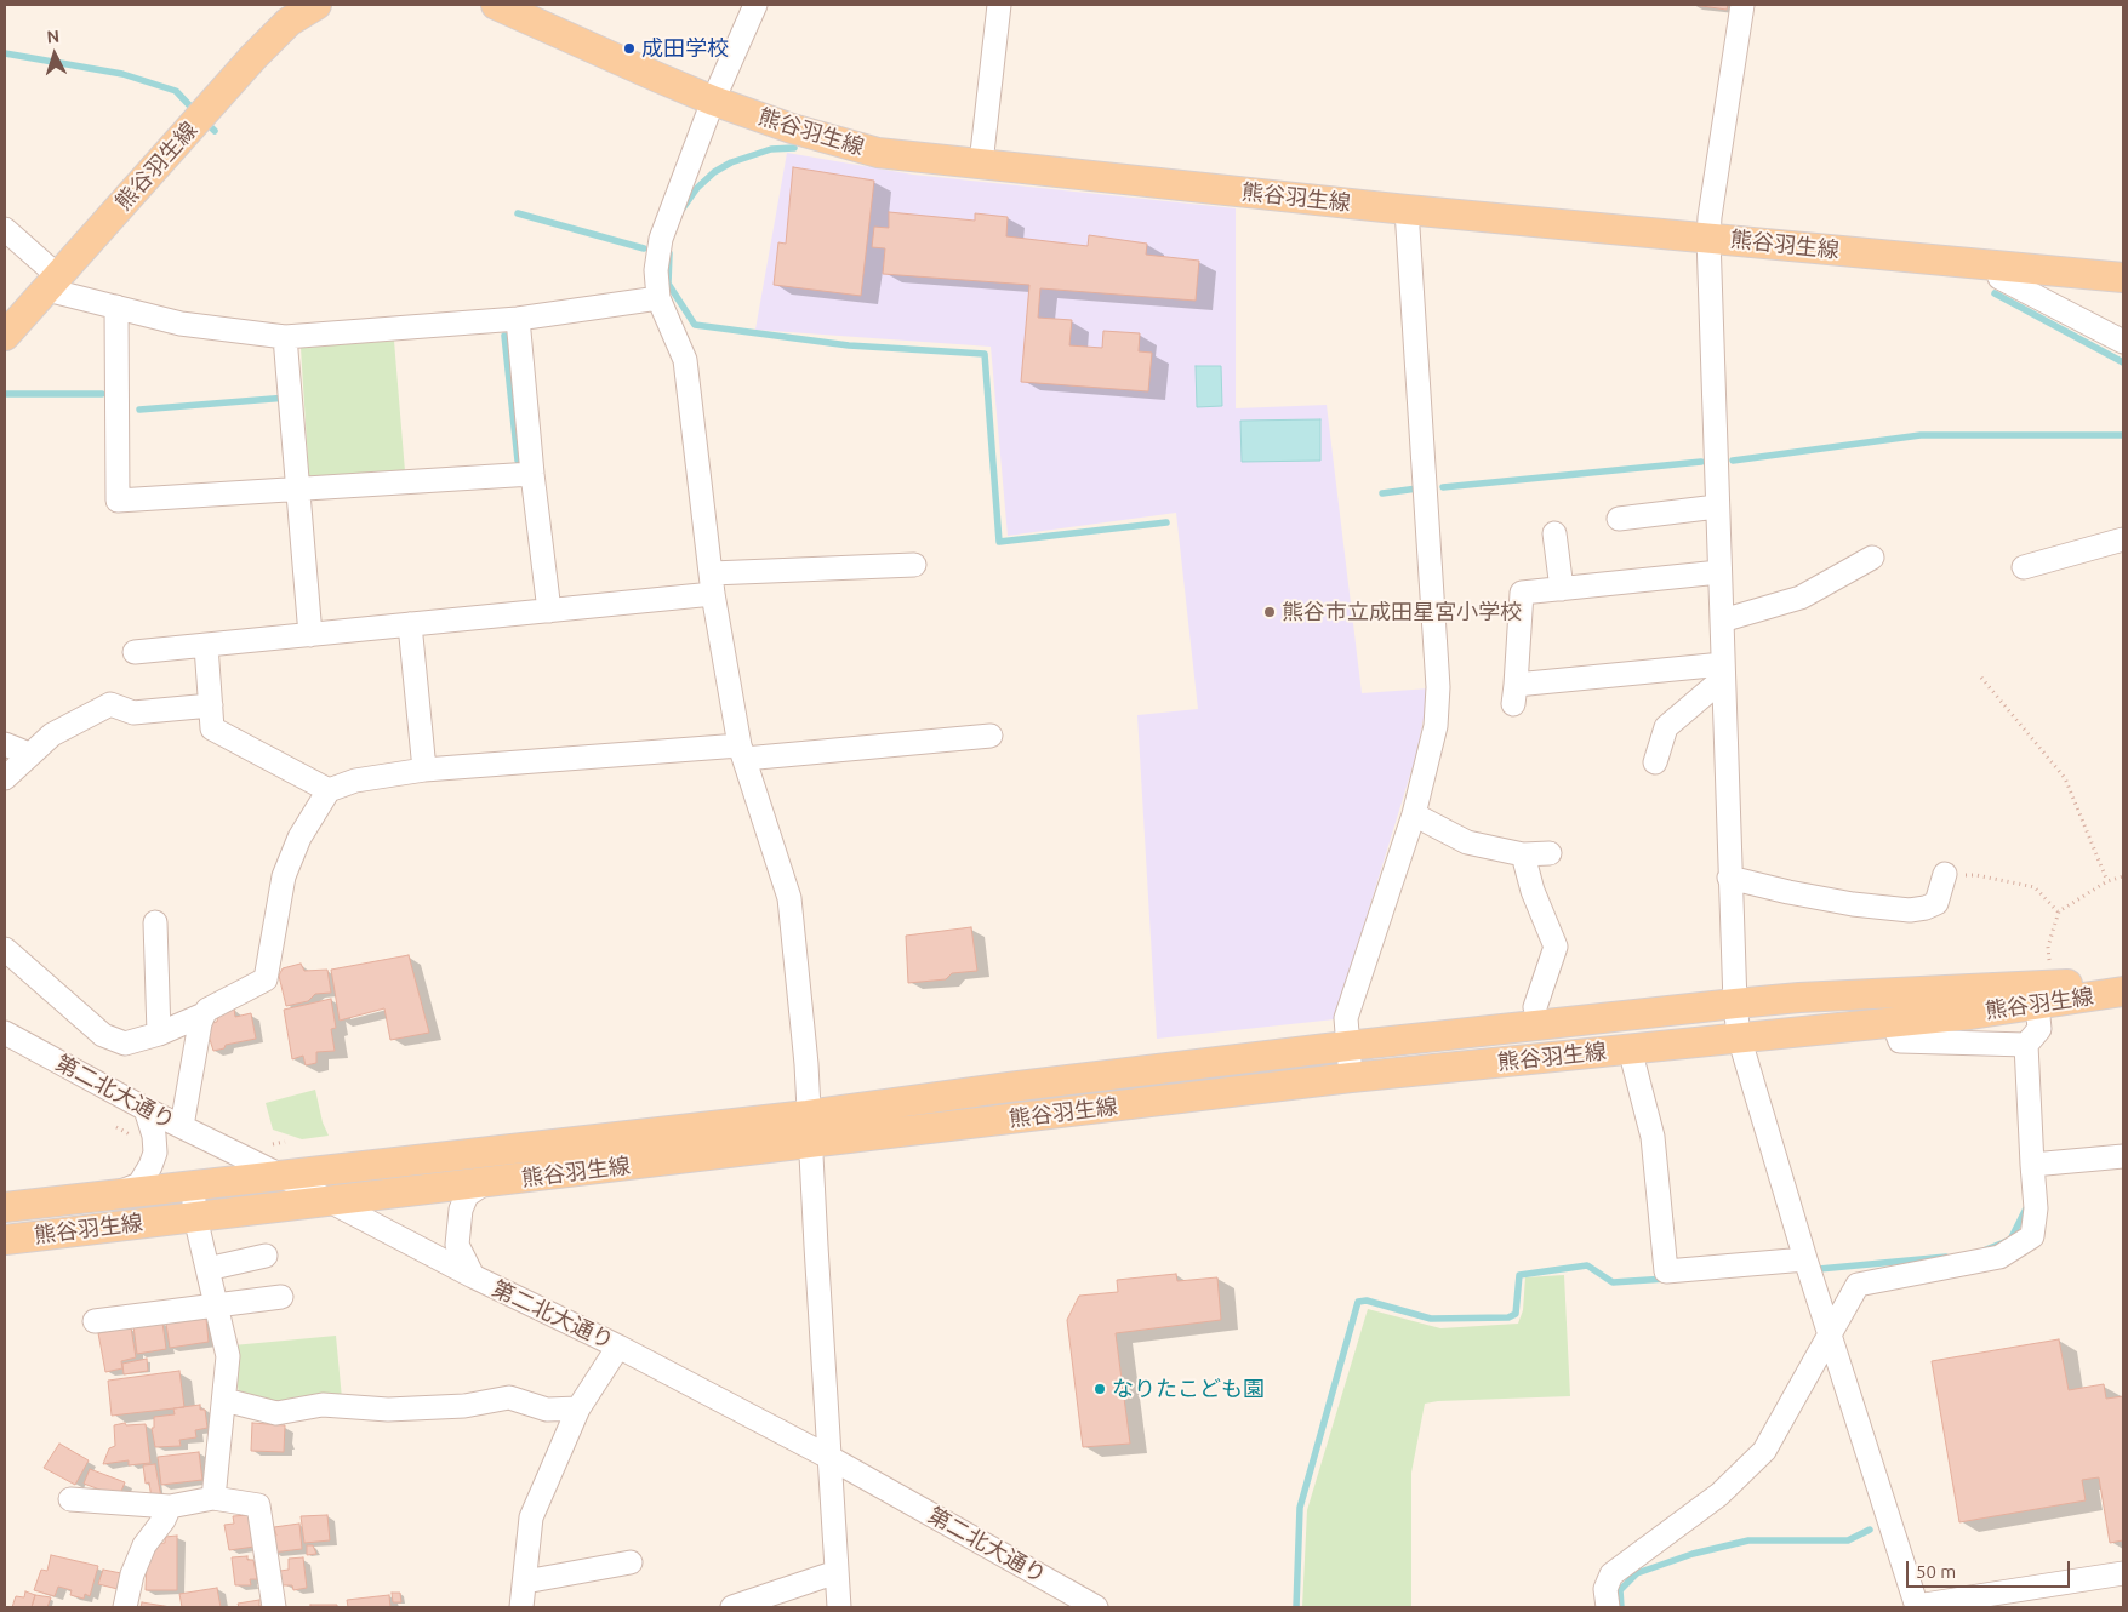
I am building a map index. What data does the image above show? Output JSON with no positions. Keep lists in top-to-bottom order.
{
  "streets": {
    "main road": ["熊谷羽生線"],
    "street": ["第二北大通り"]
  },
  "crossings": [
    ["熊谷羽生線", "第二北大通り"]
  ],
  "places": ["成田学校", "熊谷市立成田星宮小学校", "なりたこども園"],
  "scale_bar": "50 m",
  "north": "top"
}
